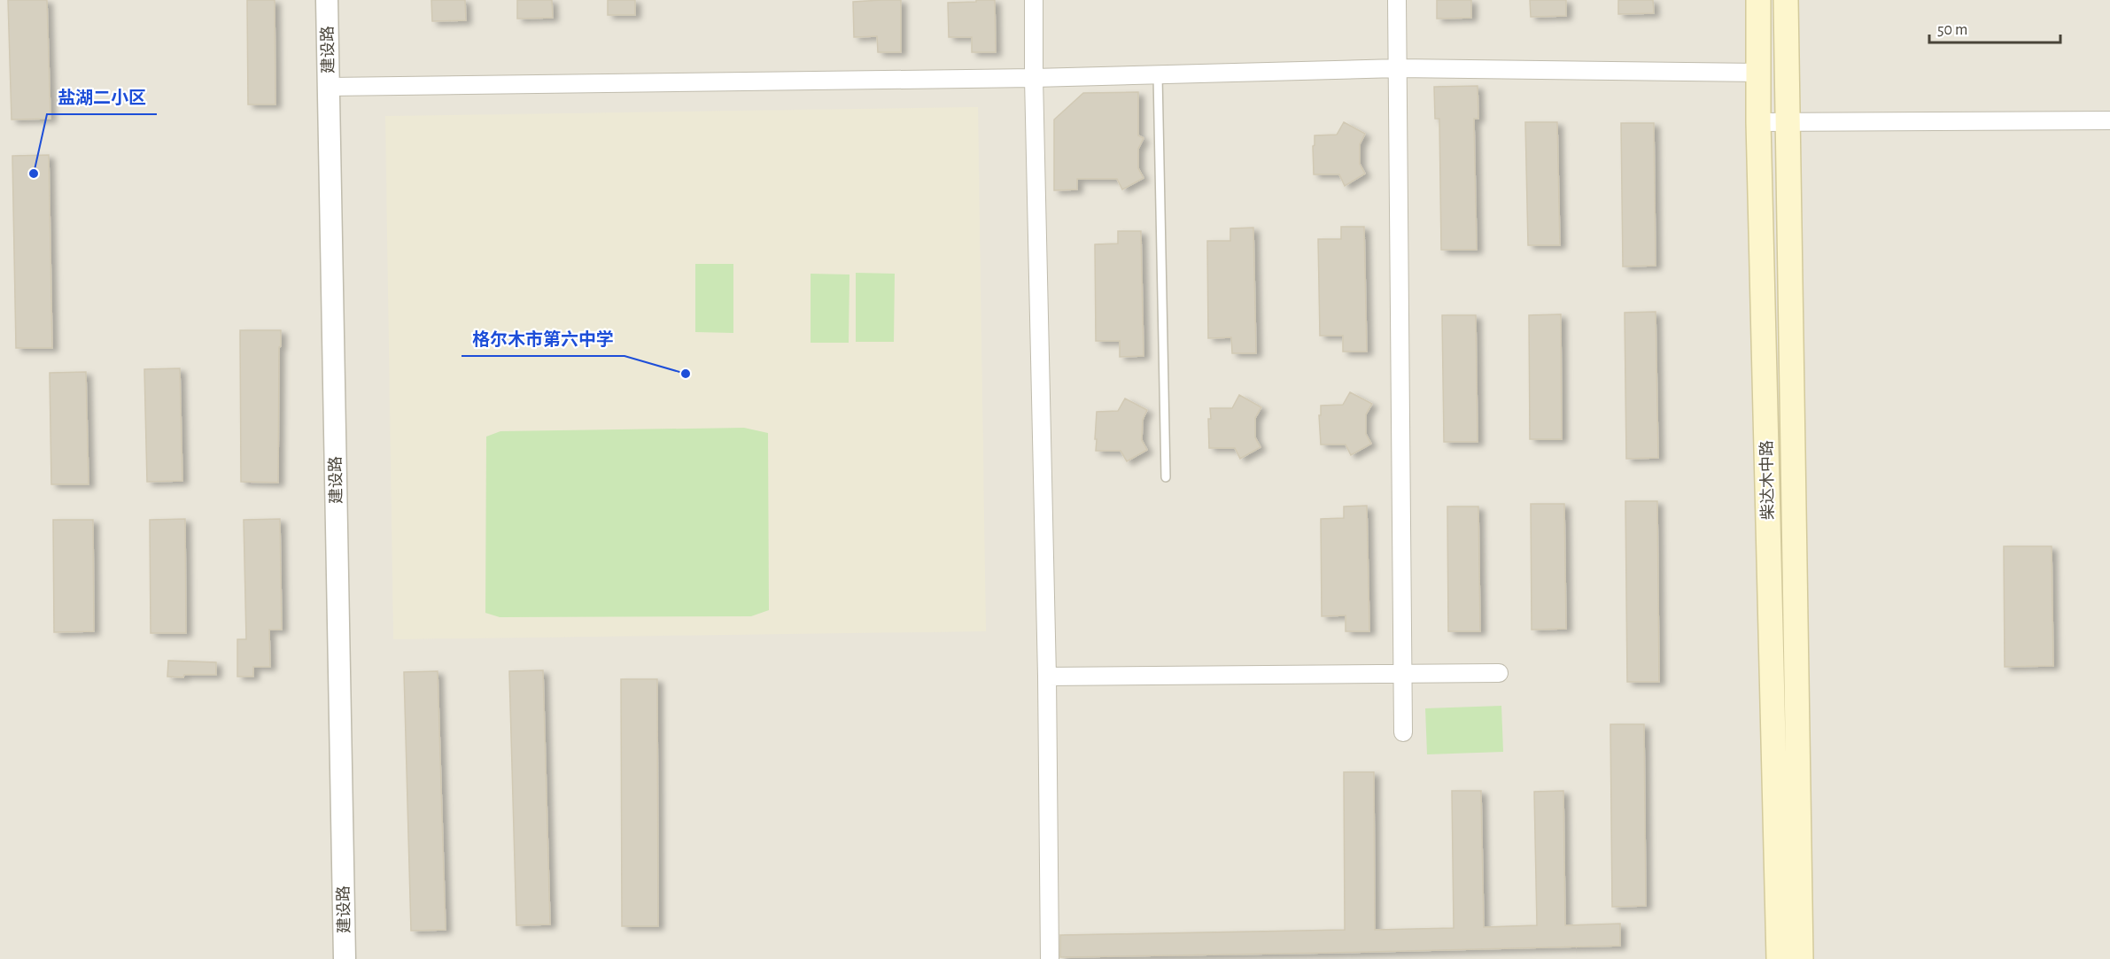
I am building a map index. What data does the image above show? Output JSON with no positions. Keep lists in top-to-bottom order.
{
  "streets": {
    "main road": ["柴达木中路"],
    "street": ["建设路"]
  },
  "places": ["盐湖二小区", "格尔木市第六中学"],
  "scale_bar": "50 m"
}
